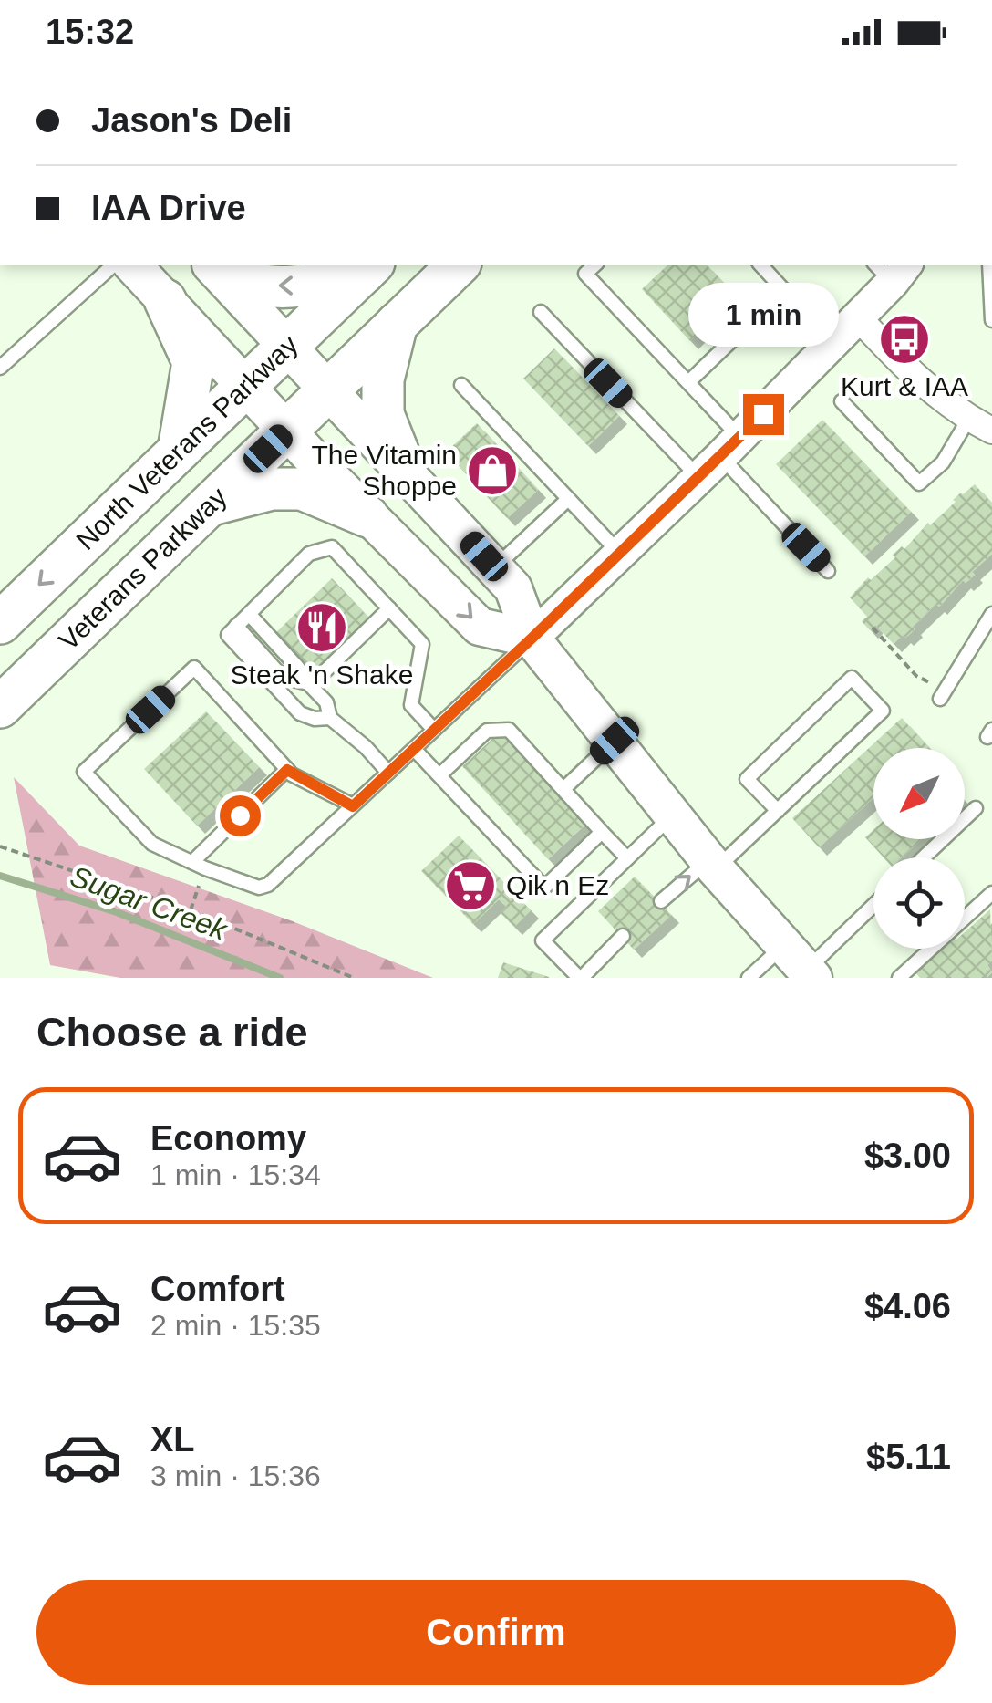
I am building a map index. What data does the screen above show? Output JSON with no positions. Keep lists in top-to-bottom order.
{
  "streets": {
    "highway": ["North Veterans Parkway", "Veterans Parkway"]
  },
  "one_way": ["North Veterans Parkway"],
  "water": ["Sugar Creek"],
  "places": {
    "bus stop": ["Kurt & IAA"],
    "shop": ["The Vitamin Shoppe"],
    "restaurant": ["Steak 'n Shake"],
    "supermarket": ["Qik n Ez"]
  },
  "north": "bottom left",
  "page": {
    "status": "15:32",
    "banner": ["Jason's Deli", "IAA Drive"],
    "bubble": "1 min",
    "heading": "Choose a ride",
    "list": [
      {
        "name": "Economy",
        "note": "1 min · 15:34",
        "value": "$3.00"
      },
      {
        "name": "Comfort",
        "note": "2 min · 15:35",
        "value": "$4.06"
      },
      {
        "name": "XL",
        "note": "3 min · 15:36",
        "value": "$5.11"
      }
    ],
    "buttons": "Confirm"
  }
}
